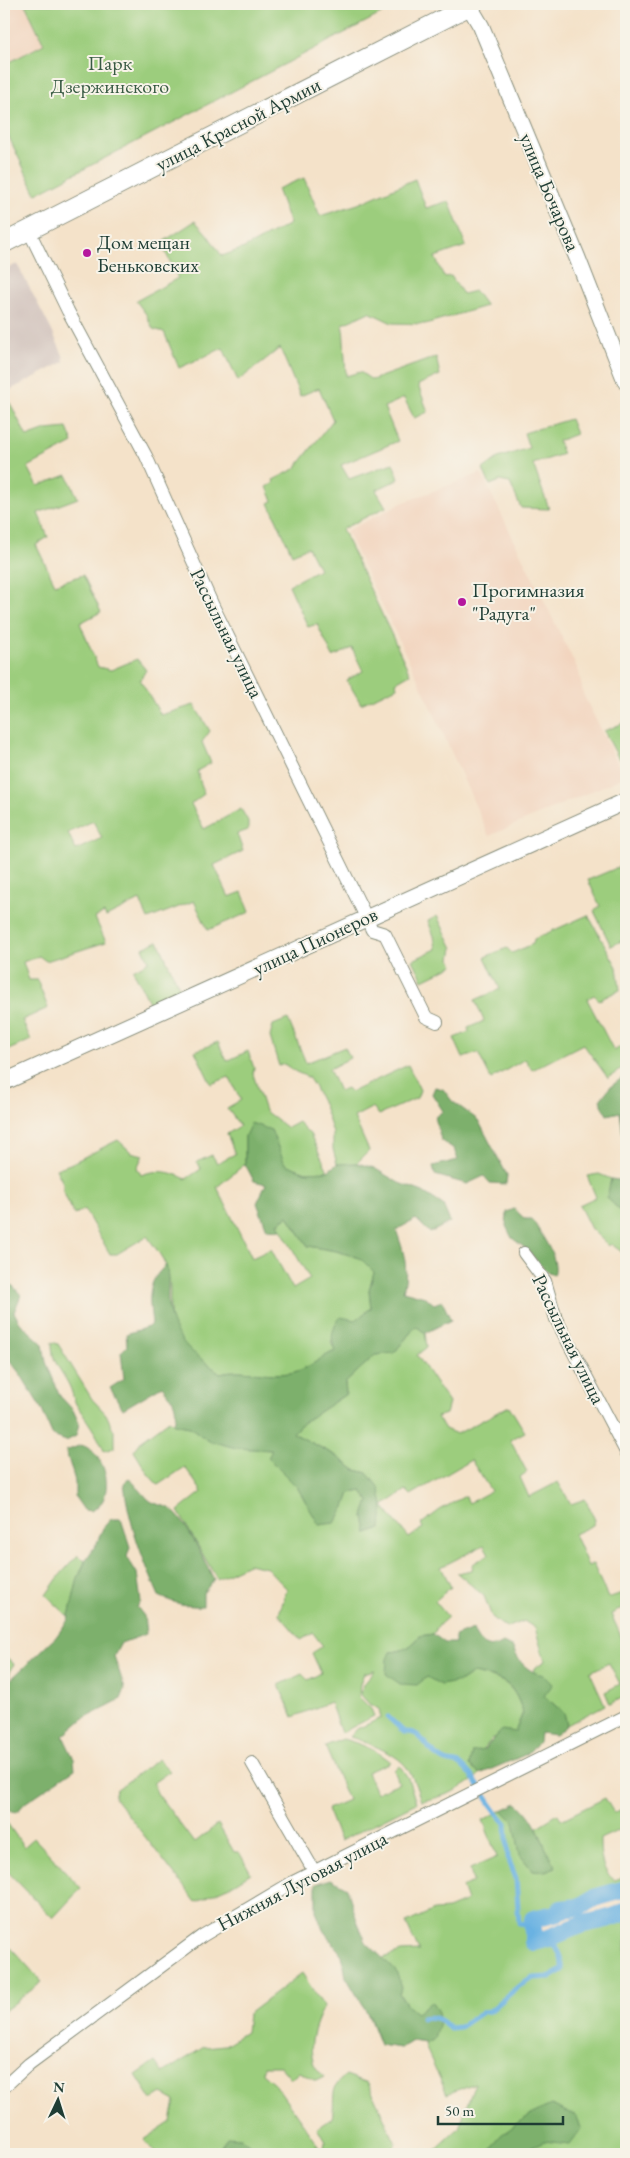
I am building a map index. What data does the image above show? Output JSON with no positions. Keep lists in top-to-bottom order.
{
  "streets": {
    "main road": ["улица Красной Армии"],
    "street": [
      "улица Бочарова",
      "Рассыльная улица",
      "улица Пионеров",
      "Нижняя Луговая улица"
    ]
  },
  "crossings": [
    ["улица Красной Армии", "улица Бочарова"],
    ["улица Красной Армии", "Рассыльная улица"],
    ["Рассыльная улица", "улица Пионеров"]
  ],
  "parks": ["Парк Дзержинского"],
  "places": ["Дом мещан Беньковских", "Прогимназия \"Радуга\""],
  "scale_bar": "50 m",
  "north": "top"
}
